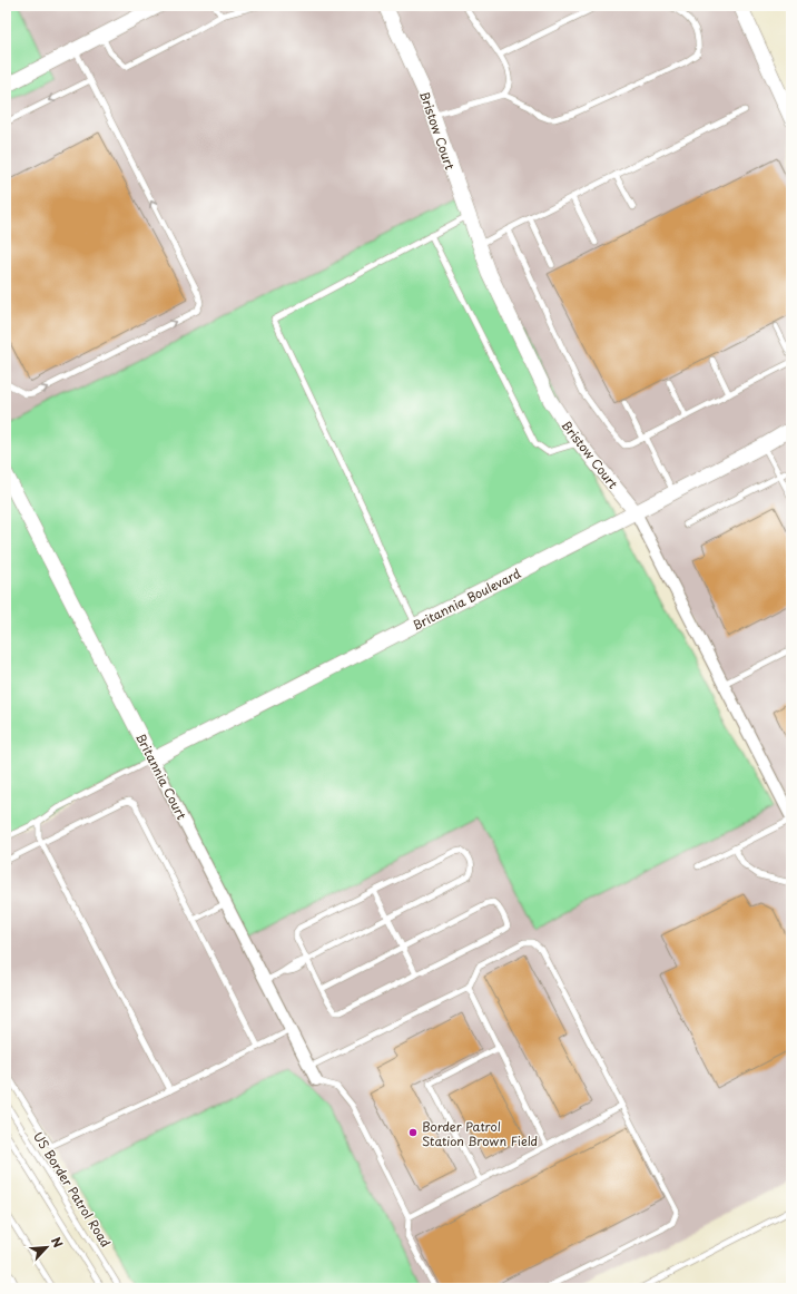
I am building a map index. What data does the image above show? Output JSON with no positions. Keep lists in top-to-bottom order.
{
  "streets": {
    "street": ["Bristow Court", "Britannia Boulevard", "Britannia Court"],
    "lane": ["US Border Patrol Road"]
  },
  "crossings": [
    ["Bristow Court", "Britannia Boulevard"],
    ["Britannia Boulevard", "Britannia Court"]
  ],
  "places": ["Border Patrol Station Brown Field"],
  "north": "top right"
}
